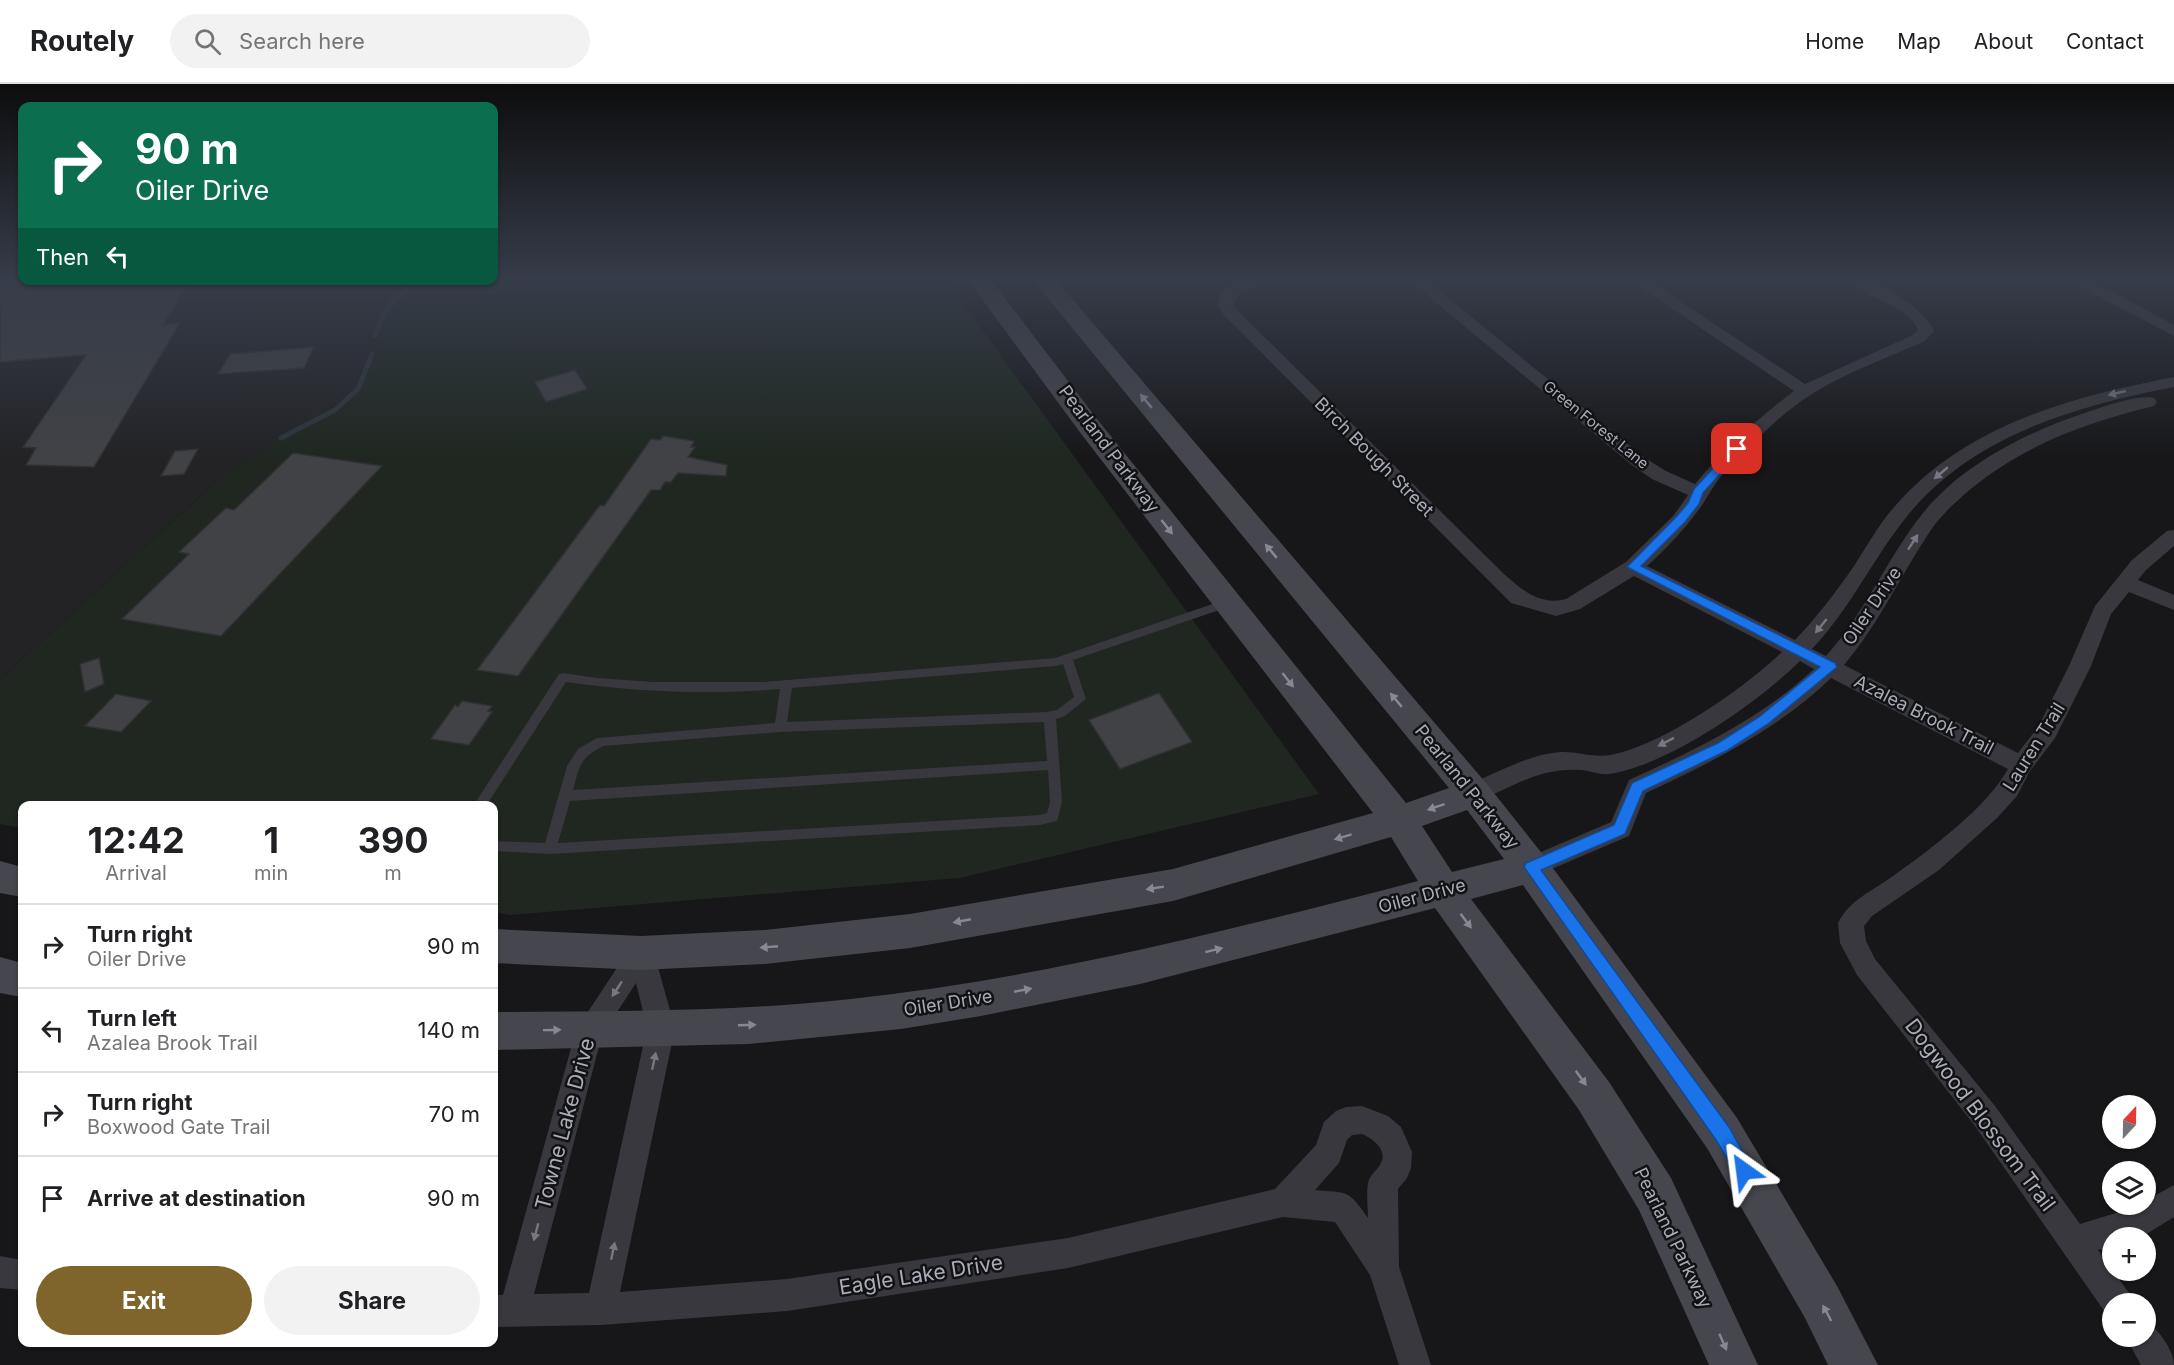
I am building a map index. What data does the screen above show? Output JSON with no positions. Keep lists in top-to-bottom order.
{
  "streets": {
    "main road": ["Pearland Parkway", "Oiler Drive"],
    "street": [
      "Green Forest Lane",
      "Birch Bough Street",
      "Azalea Brook Trail",
      "Lauren Trail",
      "Dogwood Blossom Trail",
      "Towne Lake Drive",
      "Eagle Lake Drive"
    ]
  },
  "crossings": [
    ["Pearland Parkway", "Oiler Drive"],
    ["Birch Bough Street", "Azalea Brook Trail"],
    ["Oiler Drive", "Azalea Brook Trail"],
    ["Oiler Drive", "Towne Lake Drive"],
    ["Azalea Brook Trail", "Lauren Trail"],
    ["Lauren Trail", "Dogwood Blossom Trail"],
    ["Towne Lake Drive", "Eagle Lake Drive"]
  ],
  "north": "top",
  "page": {
    "header": "Routely",
    "search": "Search here",
    "nav": [
      "Home",
      "Map",
      "About",
      "Contact"
    ],
    "turn": ["90 m", "Oiler Drive"],
    "then": "Then",
    "eta": [
      "12:42",
      "Arrival",
      "1",
      "min",
      "390",
      "m"
    ],
    "list": [
      {
        "name": "Turn right",
        "note": "Oiler Drive",
        "value": "90 m"
      },
      {
        "name": "Turn left",
        "note": "Azalea Brook Trail",
        "value": "140 m"
      },
      {
        "name": "Turn right",
        "note": "Boxwood Gate Trail",
        "value": "70 m"
      },
      {
        "name": "Arrive at destination",
        "value": "90 m"
      }
    ],
    "map_buttons": ["+", "−"],
    "buttons": ["Exit", "Share"]
  }
}
